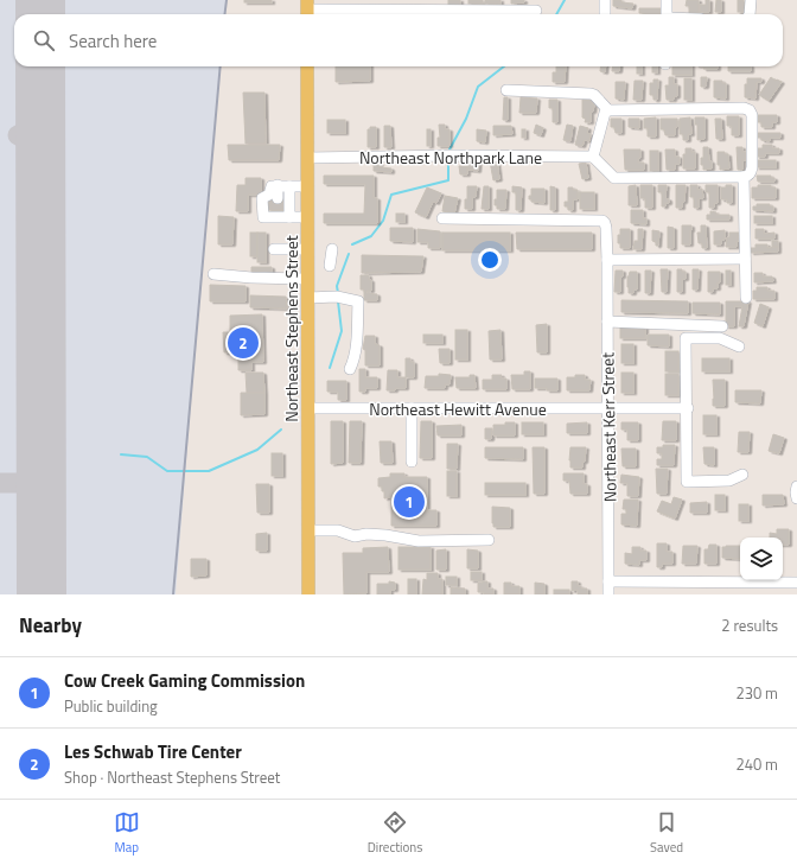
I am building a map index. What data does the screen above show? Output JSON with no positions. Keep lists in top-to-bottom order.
{
  "streets": {
    "main road": ["Northeast Stephens Street"],
    "street": ["Northeast Northpark Lane", "Northeast Hewitt Avenue", "Northeast Kerr Street"]
  },
  "crossings": [
    ["Northeast Northpark Lane", "Northeast Stephens Street"],
    ["Northeast Stephens Street", "Northeast Hewitt Avenue"],
    ["Northeast Hewitt Avenue", "Northeast Kerr Street"]
  ],
  "page": {
    "search": "Search here",
    "pins": ["2", "1"],
    "heading": ["Nearby", "2 results"],
    "list": [
      {
        "mark": "1",
        "name": "Cow Creek Gaming Commission",
        "note": "Public building",
        "value": "230 m"
      },
      {
        "mark": "2",
        "name": "Les Schwab Tire Center",
        "note": "Shop · Northeast Stephens Street",
        "value": "240 m"
      }
    ],
    "nav": ["Map", "Directions", "Saved"]
  }
}
